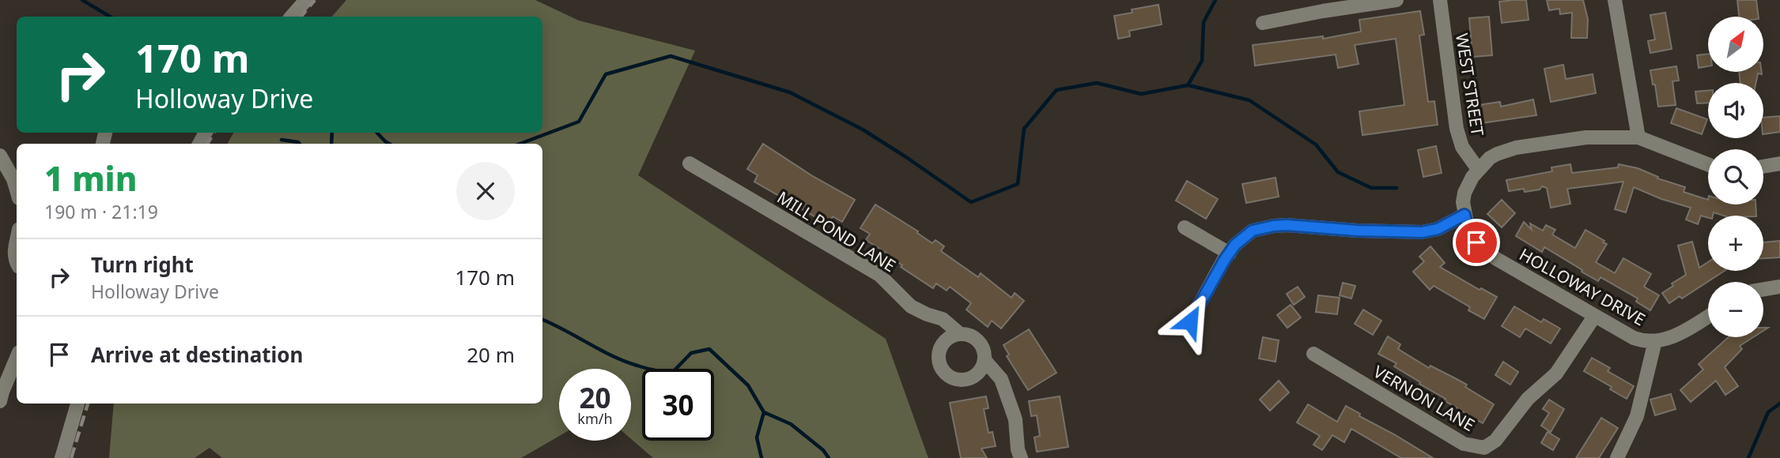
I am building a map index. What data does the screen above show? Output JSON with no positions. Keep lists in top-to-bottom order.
{
  "streets": {
    "street": [
      "WEST STREET",
      "MILL POND LANE",
      "HOLLOWAY DRIVE",
      "VERNON LANE"
    ]
  },
  "crossings": [
    ["HOLLOWAY DRIVE", "VERNON LANE"]
  ],
  "north": "top right",
  "page": {
    "map_buttons": ["+", "−"],
    "turn": ["170 m", "Holloway Drive"],
    "heading": ["1 min", "190 m · 21:19"],
    "list": [
      {
        "name": "Turn right",
        "note": "Holloway Drive",
        "value": "170 m"
      },
      {
        "name": "Arrive at destination",
        "value": "20 m"
      }
    ],
    "speed": "20 km/h",
    "limit": "30"
  }
}
